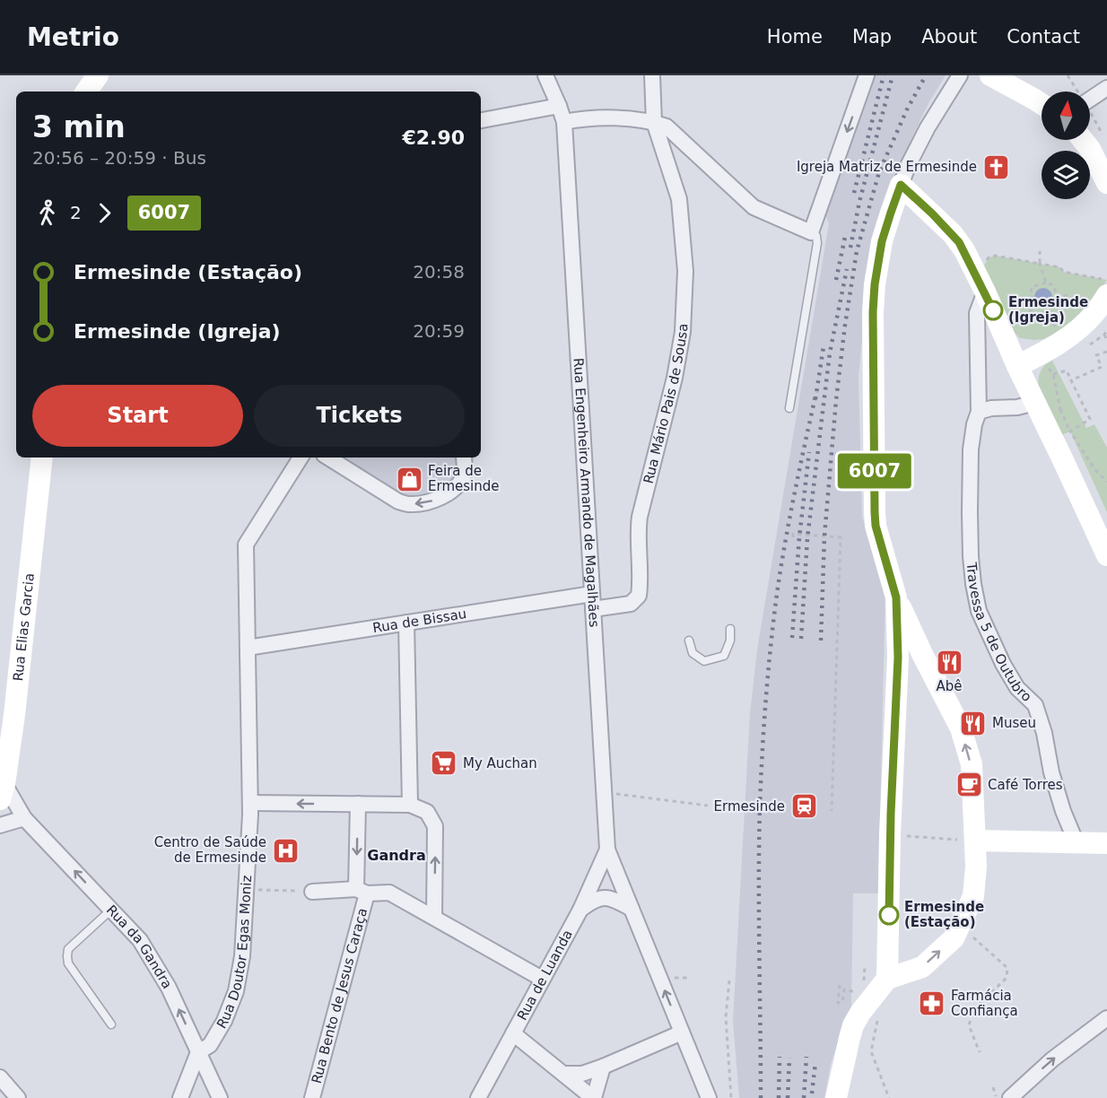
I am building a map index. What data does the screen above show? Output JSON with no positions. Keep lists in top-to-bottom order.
{
  "streets": {
    "main road": ["Rua Elias Garcia"],
    "street": [
      "Rua Mário Pais de Sousa",
      "Rua Engenheiro Armando de Magalhães",
      "Rua de Bissau",
      "Travessa 5 de Outubro",
      "Rua da Gandra",
      "Rua Doutor Egas Moniz",
      "Rua de Luanda",
      "Rua Bento de Jesus Caraça"
    ]
  },
  "crossings": [
    ["Rua Mário Pais de Sousa", "Rua Engenheiro Armando de Magalhães"],
    ["Rua Engenheiro Armando de Magalhães", "Rua de Bissau"],
    ["Rua Engenheiro Armando de Magalhães", "Rua de Luanda"],
    ["Rua de Bissau", "Rua Doutor Egas Moniz"],
    ["Rua Elias Garcia", "Rua da Gandra"],
    ["Rua da Gandra", "Rua Doutor Egas Moniz"]
  ],
  "one_way": ["Rua da Gandra"],
  "districts": ["Gandra"],
  "places": {
    "church": ["Igreja Matriz de Ermesinde"],
    "other": ["Ermesinde (Igreja)", "Ermesinde (Estação)"],
    "shop": ["Feira de Ermesinde"],
    "restaurant": ["Abê", "Museu"],
    "supermarket": ["My Auchan"],
    "cafe": ["Café Torres"],
    "station": ["Ermesinde"],
    "hospital": ["Centro de Saúde de Ermesinde"],
    "pharmacy": ["Farmácia Confiança"]
  },
  "lines": ["bus line 6007"],
  "north": "top",
  "page": {
    "header": "Metrio",
    "nav": [
      "Home",
      "Map",
      "About",
      "Contact"
    ],
    "on_map": "6007",
    "heading": ["3 min", "20:56 – 20:59 · Bus", "€2.90"],
    "legs": ["2", "6007"],
    "list": [
      {
        "name": "Ermesinde (Estação)",
        "value": "20:58"
      },
      {
        "name": "Ermesinde (Igreja)",
        "value": "20:59"
      }
    ],
    "buttons": ["Start", "Tickets"]
  }
}
